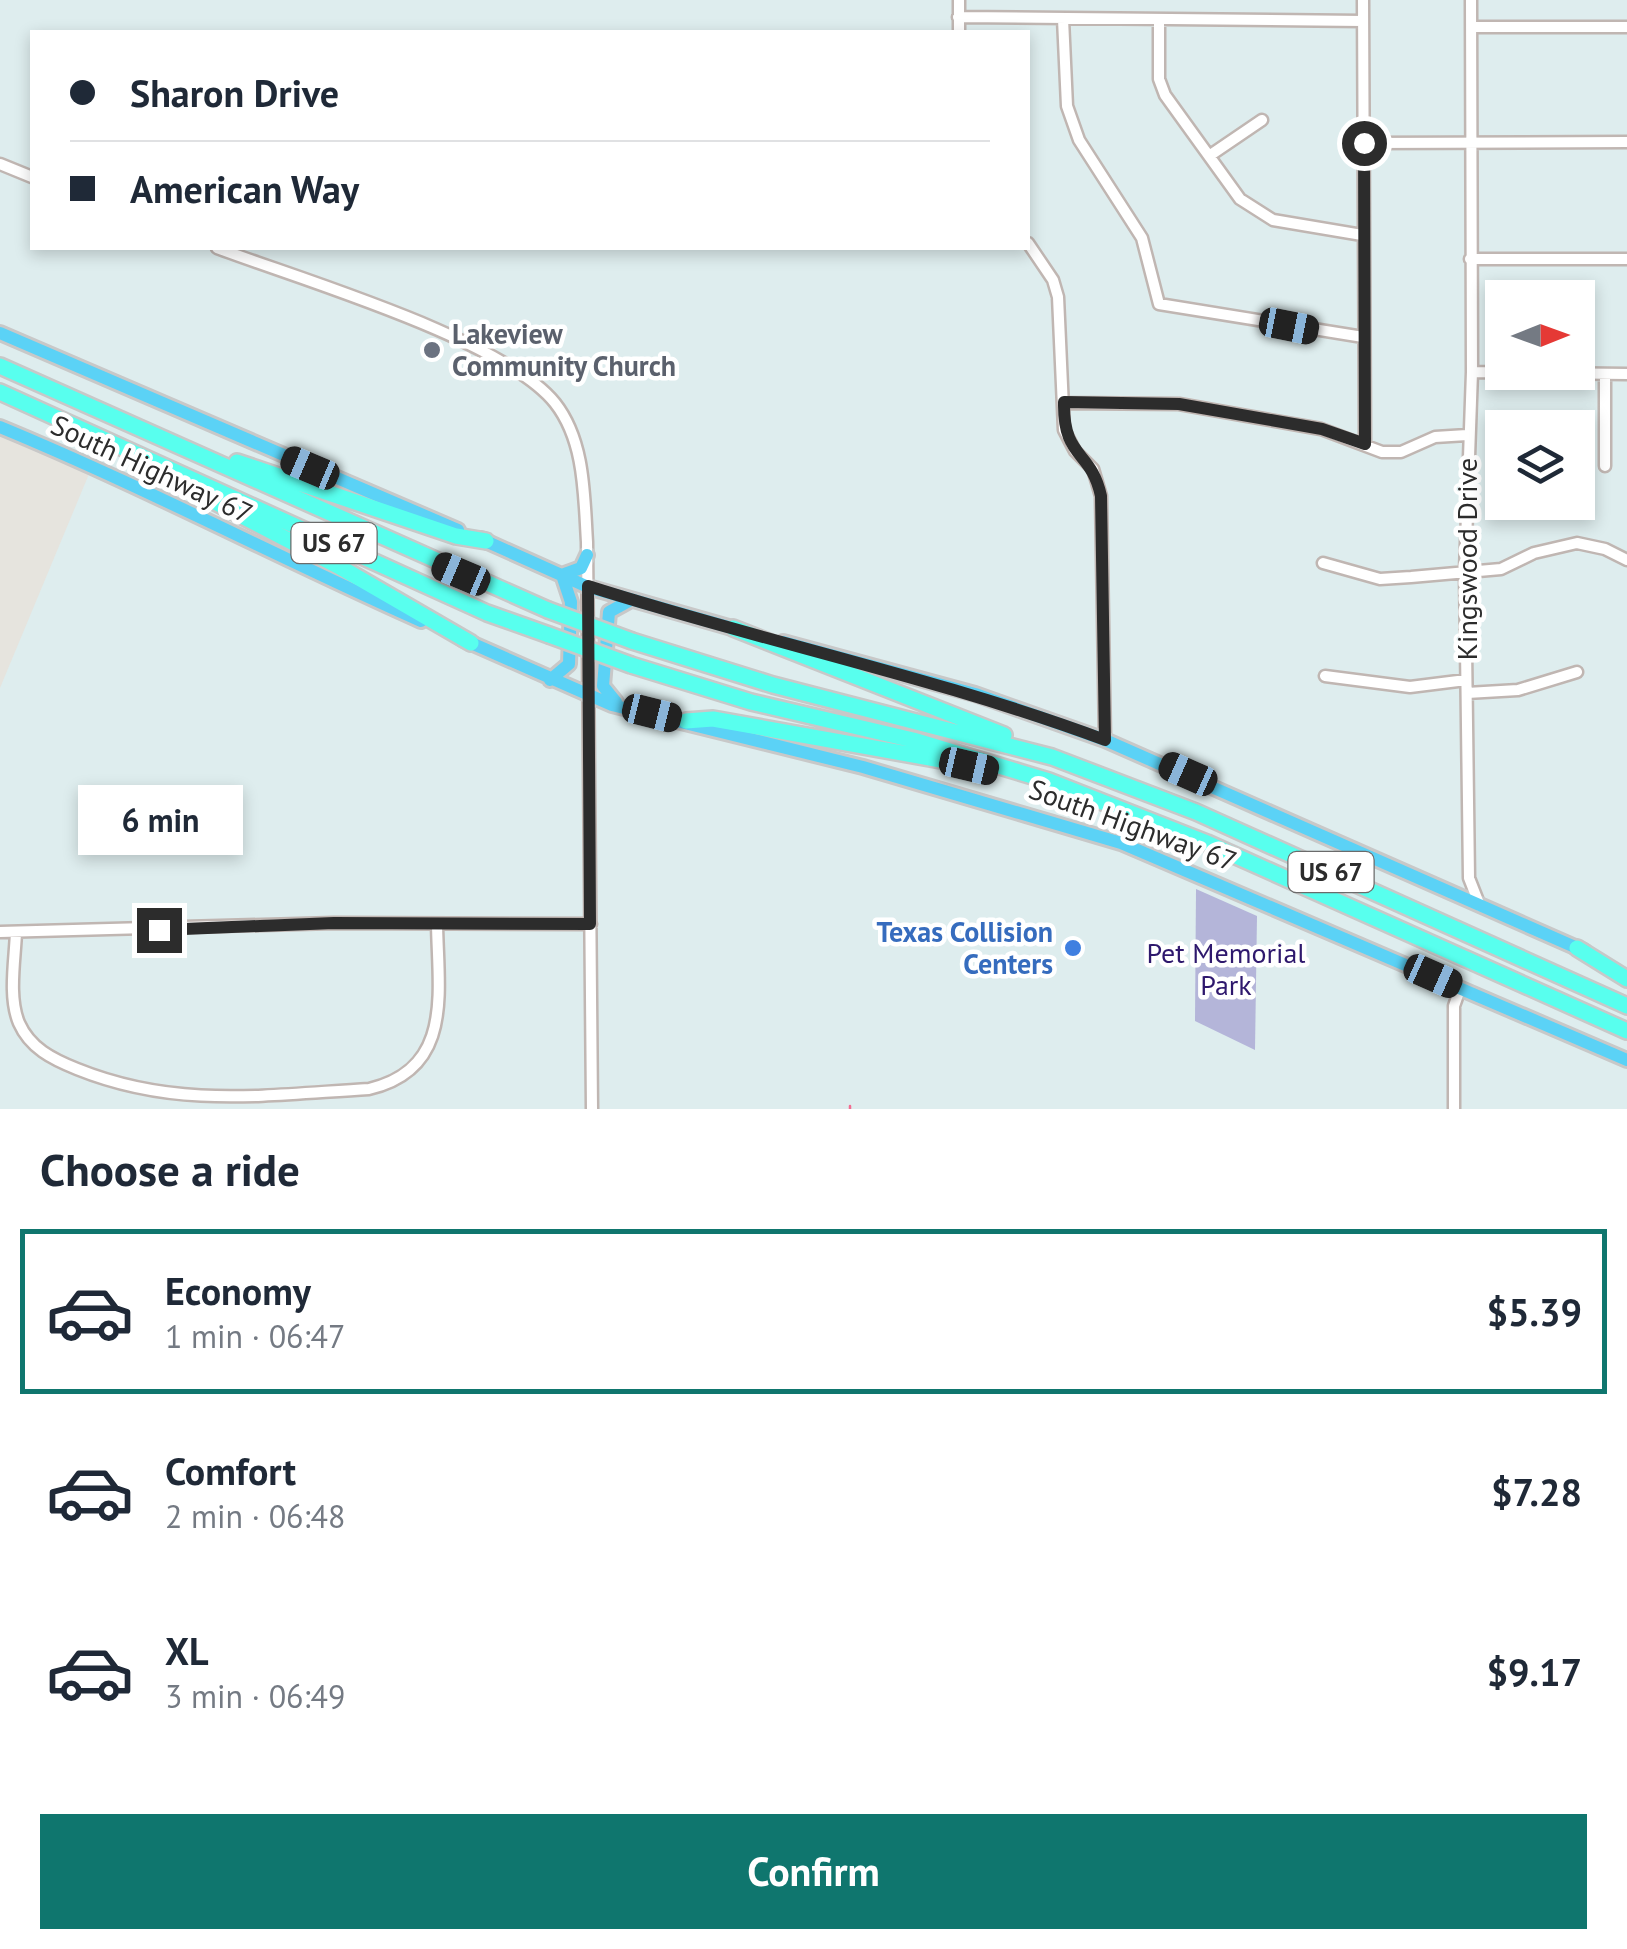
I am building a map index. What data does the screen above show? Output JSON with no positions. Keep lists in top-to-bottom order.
{
  "streets": {
    "highway": ["US 67"],
    "main road": ["South Highway 67"],
    "street": ["Kingswood Drive"]
  },
  "parks": ["Pet Memorial Park"],
  "places": ["Lakeview Community Church", "Texas Collision Centers"],
  "north": "right",
  "page": {
    "banner": ["Sharon Drive", "American Way"],
    "bubble": "6 min",
    "heading": "Choose a ride",
    "list": [
      {
        "name": "Economy",
        "note": "1 min · 06:47",
        "value": "$5.39"
      },
      {
        "name": "Comfort",
        "note": "2 min · 06:48",
        "value": "$7.28"
      },
      {
        "name": "XL",
        "note": "3 min · 06:49",
        "value": "$9.17"
      }
    ],
    "buttons": "Confirm"
  }
}
